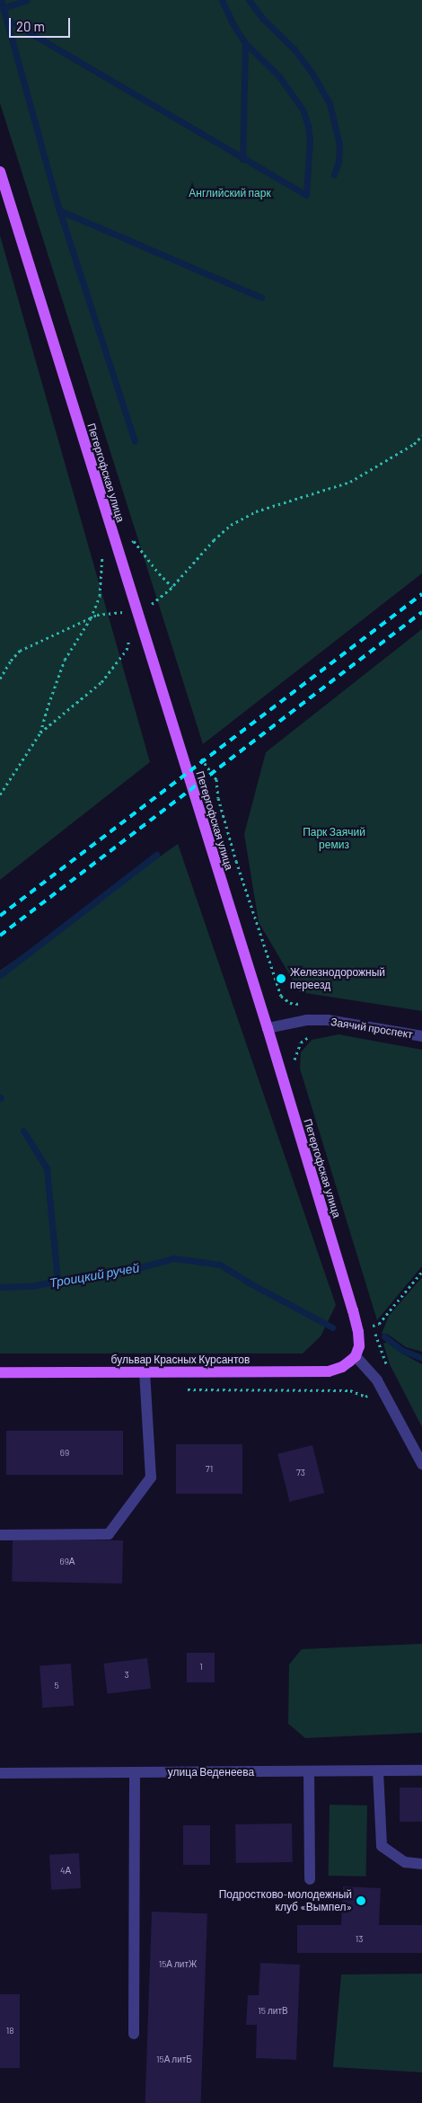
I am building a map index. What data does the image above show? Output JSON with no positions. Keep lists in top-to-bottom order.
{
  "streets": {
    "main road": ["Петергофская улица", "бульвар Красных Курсантов"],
    "street": ["Заячий проспект", "улица Веденеева"]
  },
  "crossings": [
    ["Петергофская улица", "Заячий проспект"],
    ["Петергофская улица", "бульвар Красных Курсантов"]
  ],
  "water": ["Троицкий ручей"],
  "parks": ["Английский парк", "Парк Заячий ремиз"],
  "places": ["Железнодорожный переезд", "Подростково-молодежный клуб «Вымпел»"],
  "house_numbers": [
    "69",
    "71",
    "73",
    "69А",
    "1",
    "3",
    "5",
    "4А",
    "13",
    "15А литЖ",
    "15 литВ",
    "18",
    "15А литБ"
  ],
  "scale_bar": "20 m"
}
